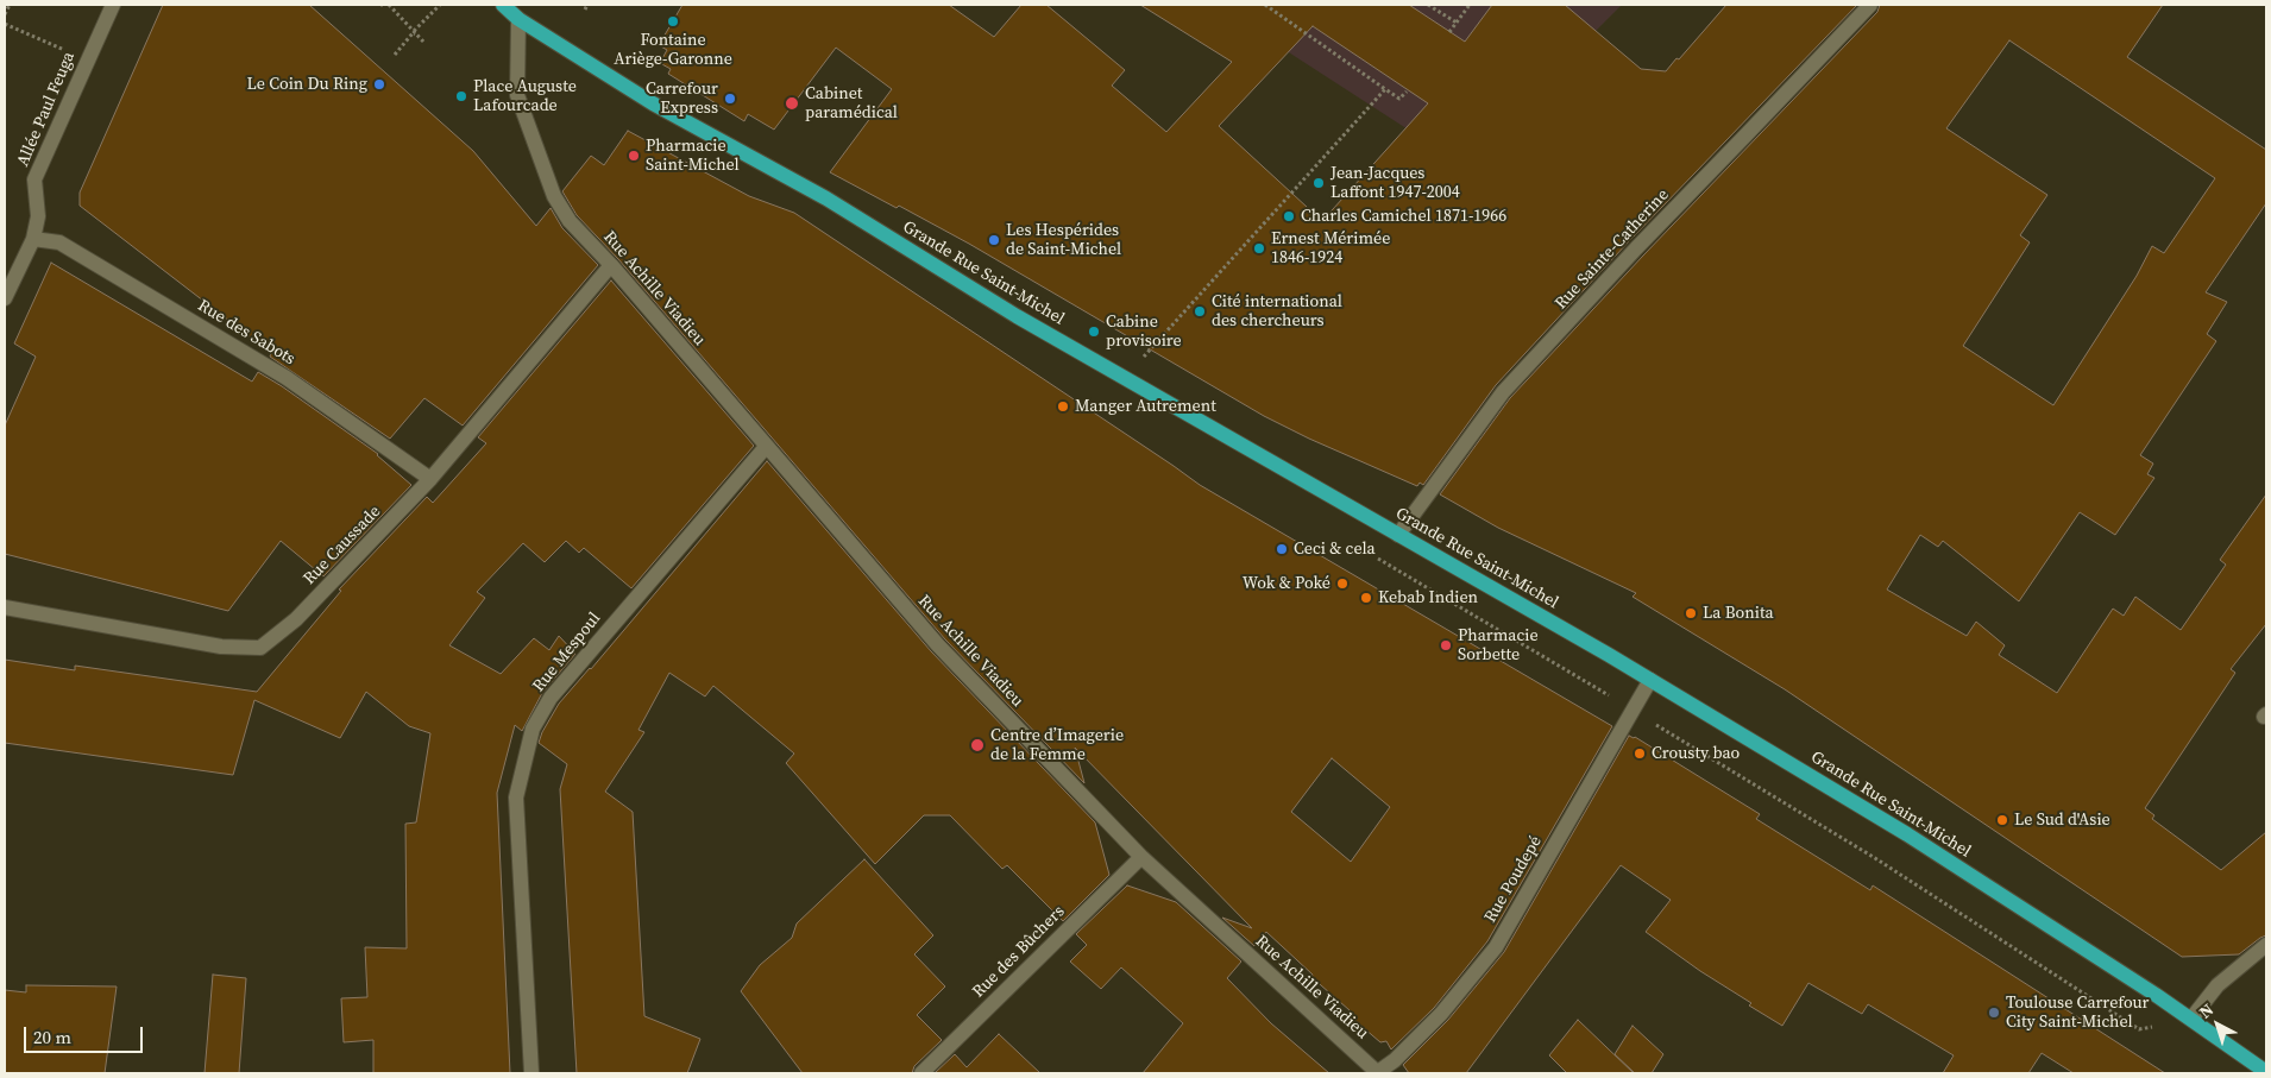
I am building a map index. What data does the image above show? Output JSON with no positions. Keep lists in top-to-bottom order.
{
  "streets": {
    "main road": ["Grande Rue Saint-Michel"],
    "street": [
      "Allée Paul Feuga",
      "Rue Sainte-Catherine",
      "Rue Achille Viadieu",
      "Rue des Sabots",
      "Rue Caussade",
      "Rue Mespoul",
      "Rue Poudepé",
      "Rue des Bûchers"
    ]
  },
  "crossings": [
    ["Allée Paul Feuga", "Rue des Sabots"],
    ["Rue Sainte-Catherine", "Grande Rue Saint-Michel"],
    ["Grande Rue Saint-Michel", "Rue Achille Viadieu"],
    ["Grande Rue Saint-Michel", "Rue Poudepé"],
    ["Rue Achille Viadieu", "Rue Caussade"],
    ["Rue Achille Viadieu", "Rue Mespoul"],
    ["Rue Achille Viadieu", "Rue Poudepé"],
    ["Rue Achille Viadieu", "Rue des Bûchers"],
    ["Rue des Sabots", "Rue Caussade"]
  ],
  "places": [
    "Fontaine Ariège-Garonne",
    "Le Coin Du Ring",
    "Place Auguste Lafourcade",
    "Carrefour Express",
    "Cabinet paramédical",
    "Pharmacie Saint-Michel",
    "Jean-Jacques Laffont 1947-2004",
    "Charles Camichel 1871-1966",
    "Les Hespérides de Saint-Michel",
    "Ernest Mérimée 1846-1924",
    "Cité international des chercheurs",
    "Cabine provisoire",
    "Manger Autrement",
    "Ceci & cela",
    "Wok & Poké",
    "Kebab Indien",
    "La Bonita",
    "Pharmacie Sorbette",
    "Centre d’Imagerie de la Femme",
    "Crousty bao",
    "Le Sud d'Asie",
    "Toulouse Carrefour City Saint-Michel"
  ],
  "scale_bar": "20 m",
  "north": "top left"
}
